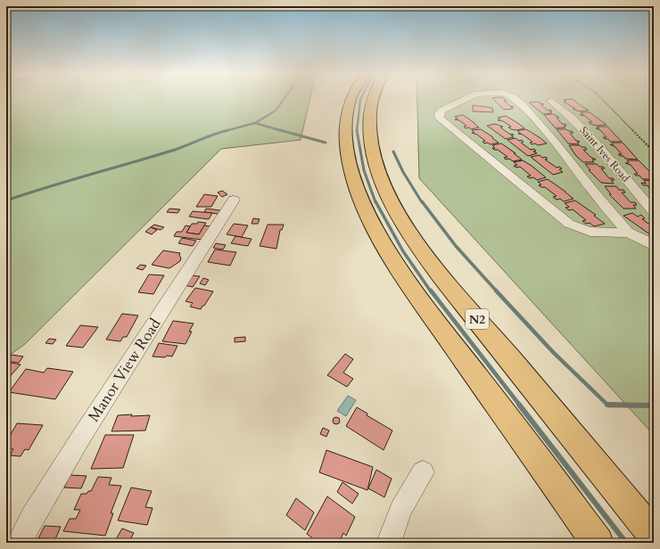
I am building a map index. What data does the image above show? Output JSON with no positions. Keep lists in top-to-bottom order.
{
  "streets": {
    "highway": ["N2"],
    "street": ["Saint Ives Road", "Manor View Road"]
  }
}
